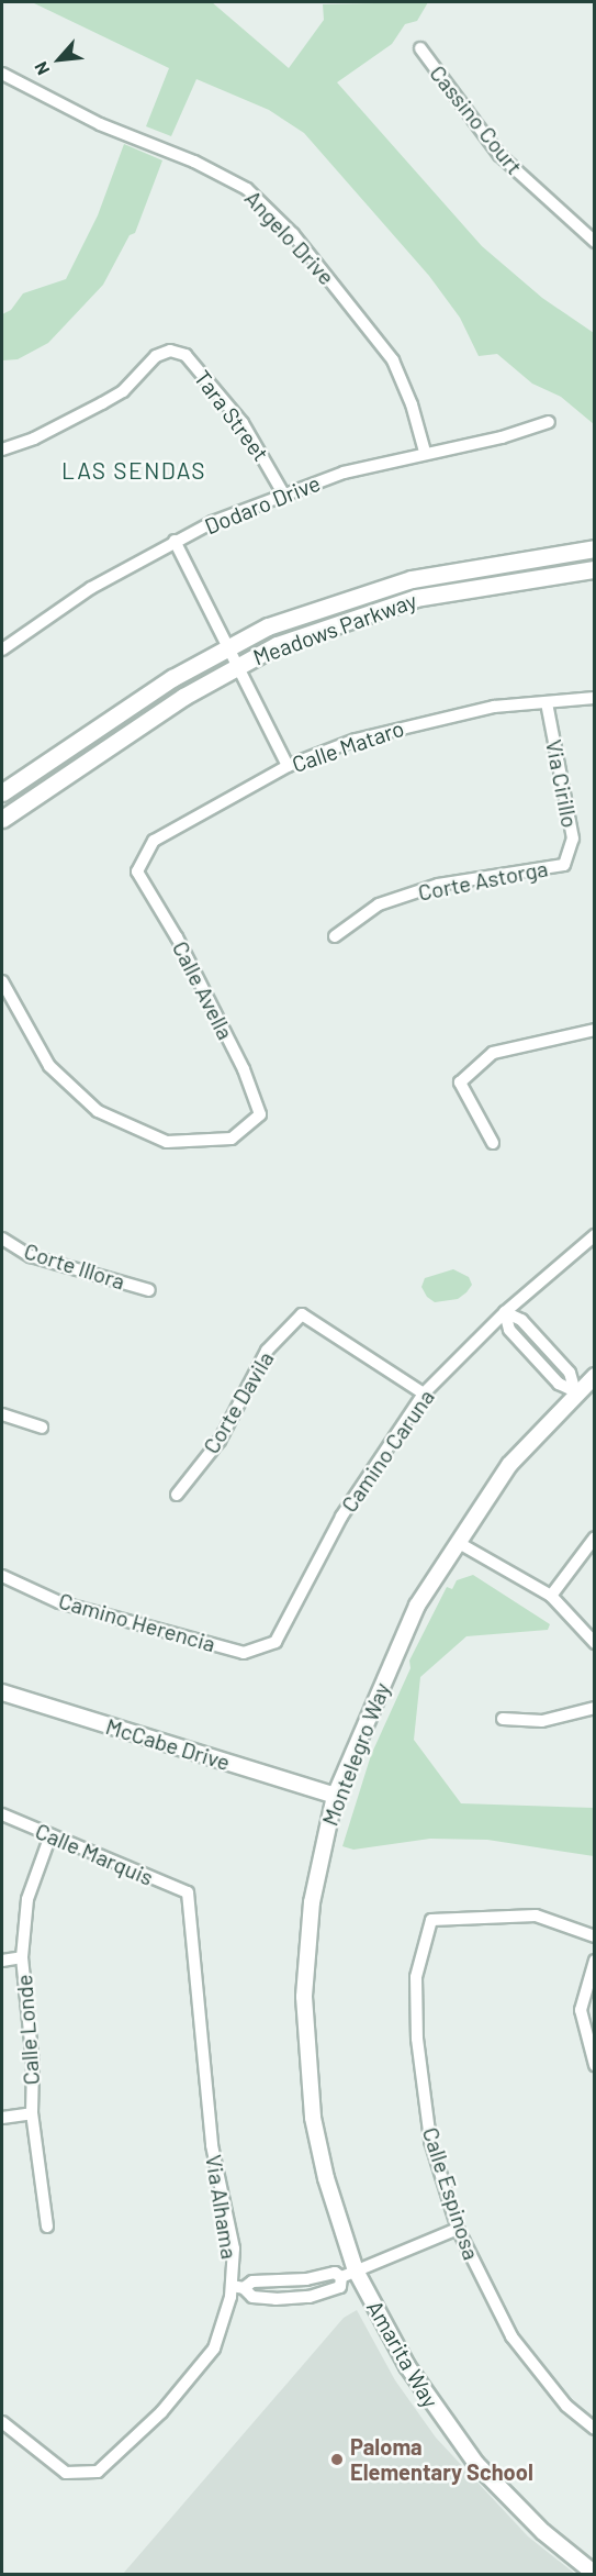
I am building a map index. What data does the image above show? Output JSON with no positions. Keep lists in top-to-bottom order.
{
  "streets": {
    "main road": ["Meadows Parkway"],
    "street": [
      "Cassino Court",
      "Angelo Drive",
      "Tara Street",
      "Dodaro Drive",
      "Calle Mataro",
      "Via Cirillo",
      "Corte Astorga",
      "Calle Avella",
      "Corte Illora",
      "Corte Davila",
      "Camino Caruna",
      "Camino Herencia",
      "McCabe Drive",
      "Montelegro Way",
      "Calle Marquis",
      "Calle Londe",
      "Calle Espinosa",
      "Via Alhama",
      "Amarita Way"
    ]
  },
  "crossings": [
    ["Angelo Drive", "Dodaro Drive"],
    ["Tara Street", "Dodaro Drive"],
    ["Calle Mataro", "Via Cirillo"],
    ["Calle Mataro", "Calle Avella"],
    ["Via Cirillo", "Corte Astorga"],
    ["Corte Davila", "Camino Caruna"],
    ["Camino Caruna", "Camino Herencia"],
    ["McCabe Drive", "Montelegro Way"],
    ["Montelegro Way", "Amarita Way"],
    ["Calle Marquis", "Calle Londe"],
    ["Calle Marquis", "Via Alhama"]
  ],
  "districts": ["LAS SENDAS"],
  "places": ["Paloma Elementary School"],
  "north": "bottom left"
}
